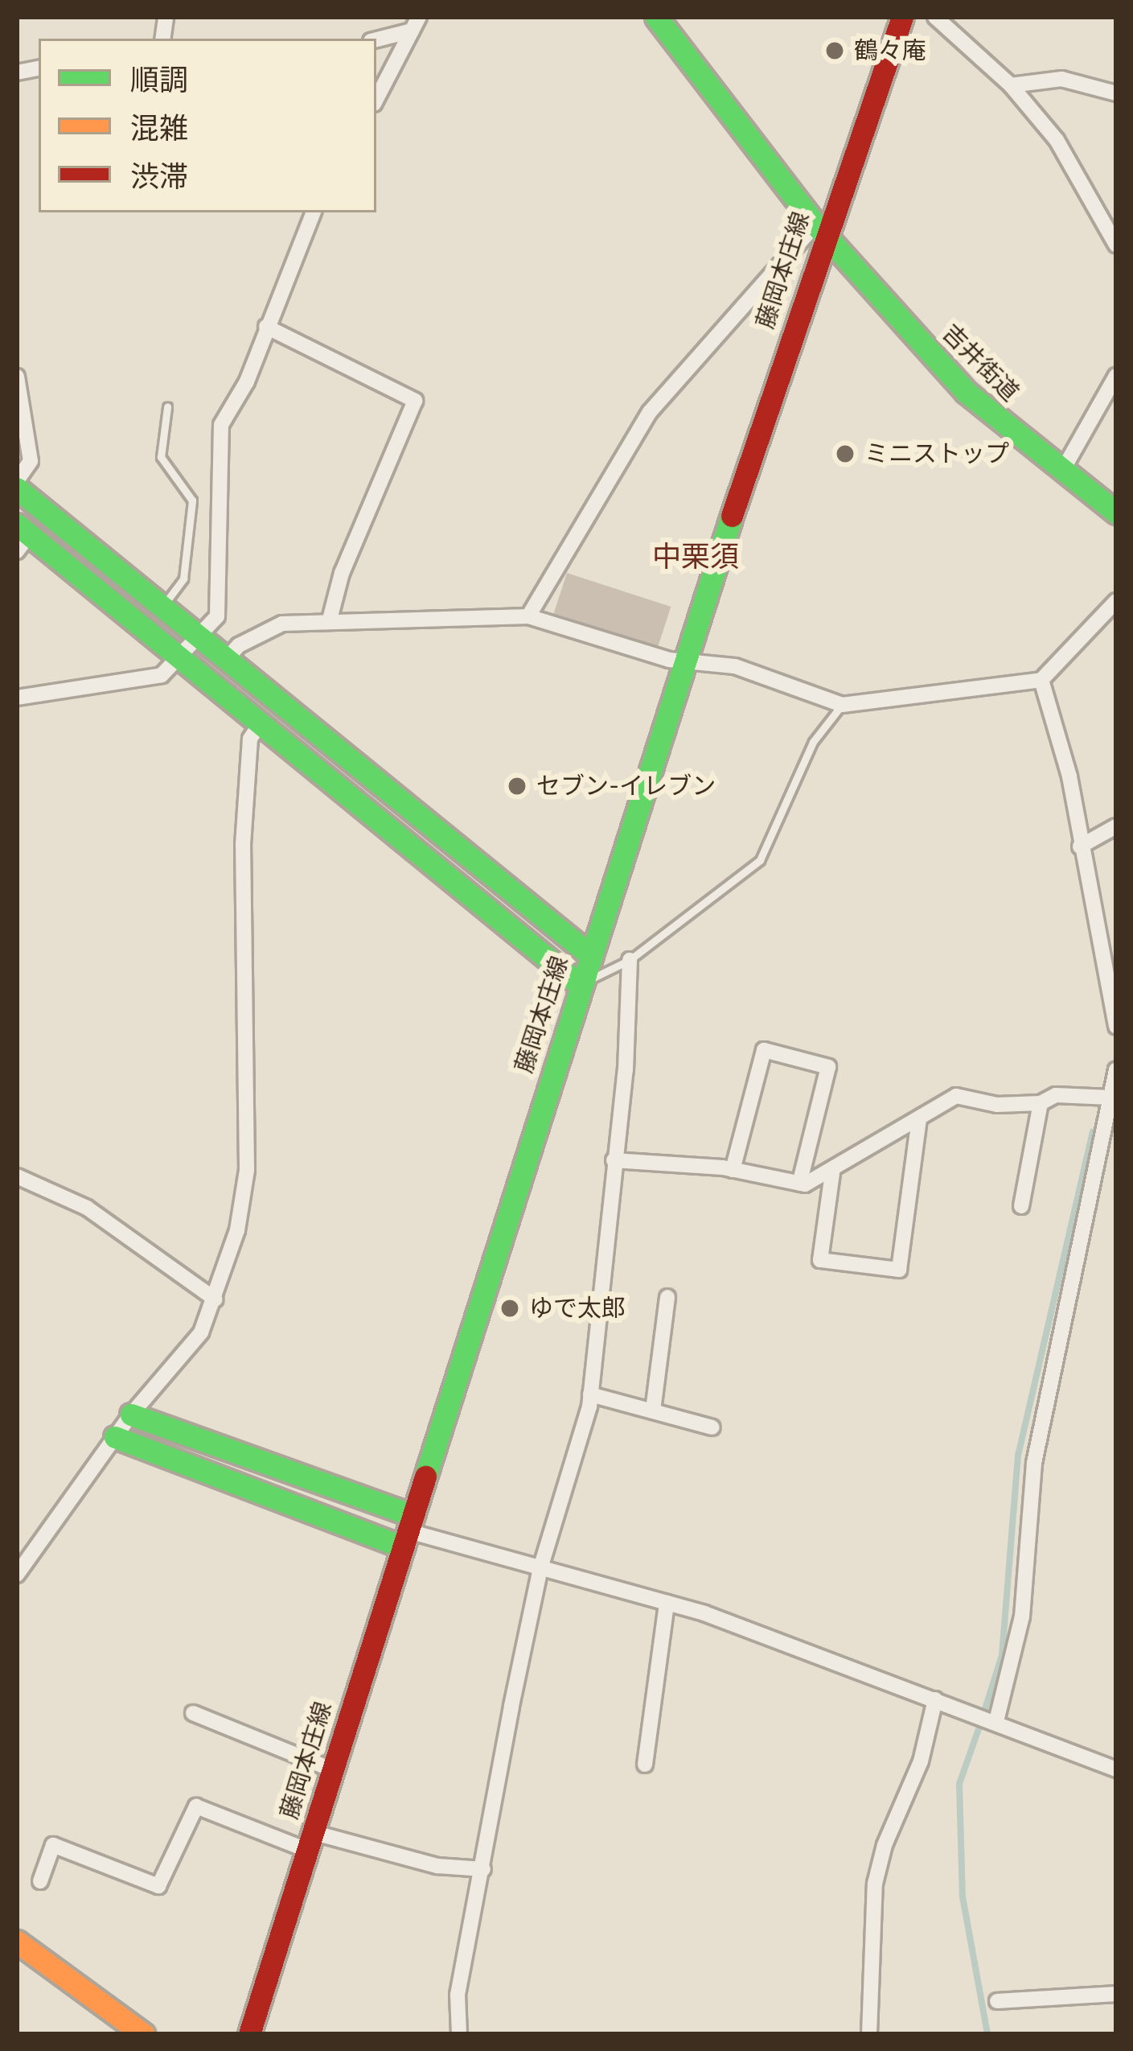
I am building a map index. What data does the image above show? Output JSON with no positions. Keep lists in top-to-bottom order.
{
  "streets": {
    "main road": ["藤岡本庄線", "吉井街道"]
  },
  "crossings": [
    ["藤岡本庄線", "吉井街道"]
  ],
  "districts": ["中栗須"],
  "places": [
    "鶴々庵",
    "ミニストップ",
    "セブン-イレブン",
    "ゆで太郎"
  ],
  "legend": ["順調", "混雑", "渋滞"]
}
